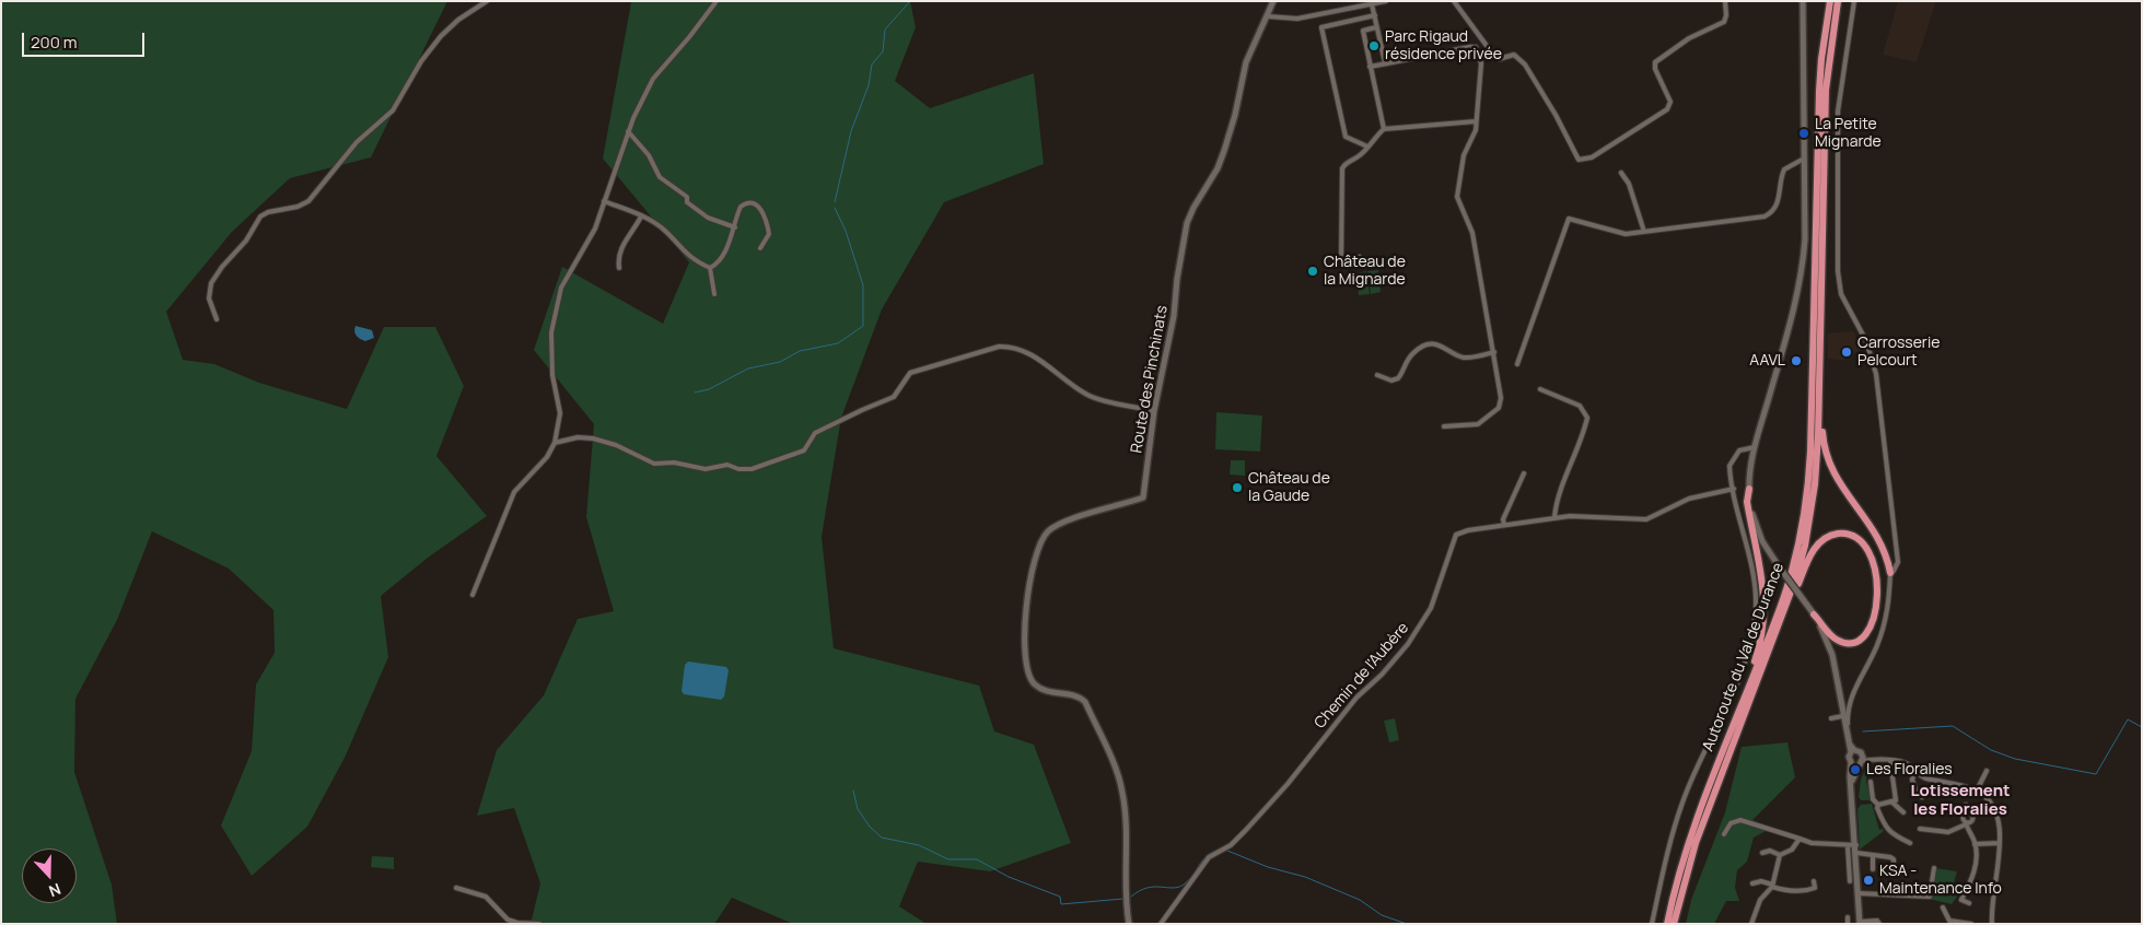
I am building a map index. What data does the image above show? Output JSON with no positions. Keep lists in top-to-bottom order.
{
  "streets": {
    "highway": ["Autoroute du Val de Durance"],
    "street": ["Route des Pinchinats", "Chemin de l'Aubère"]
  },
  "districts": ["Lotissement les Floralies"],
  "places": [
    "Parc Rigaud résidence privée",
    "La Petite Mignarde",
    "Château de la Mignarde",
    "Carrosserie Pelcourt",
    "AAVL",
    "Château de la Gaude",
    "Les Floralies",
    "KSA - Maintenance Info"
  ],
  "scale_bar": "200 m",
  "north": "bottom"
}
